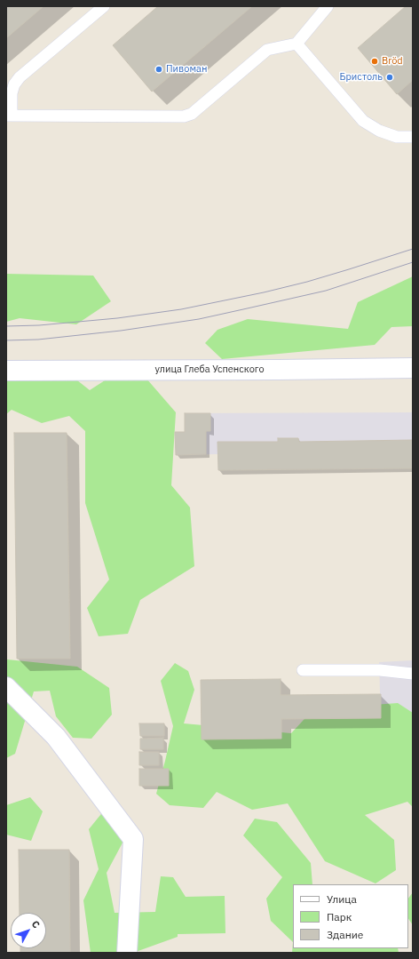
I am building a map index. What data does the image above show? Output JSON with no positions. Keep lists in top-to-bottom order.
{
  "streets": {
    "street": ["улица Глеба Успенского"]
  },
  "places": ["Bröd", "Пивоман", "Бристоль"],
  "legend": ["Улица", "Парк", "Здание"],
  "north": "top right"
}
